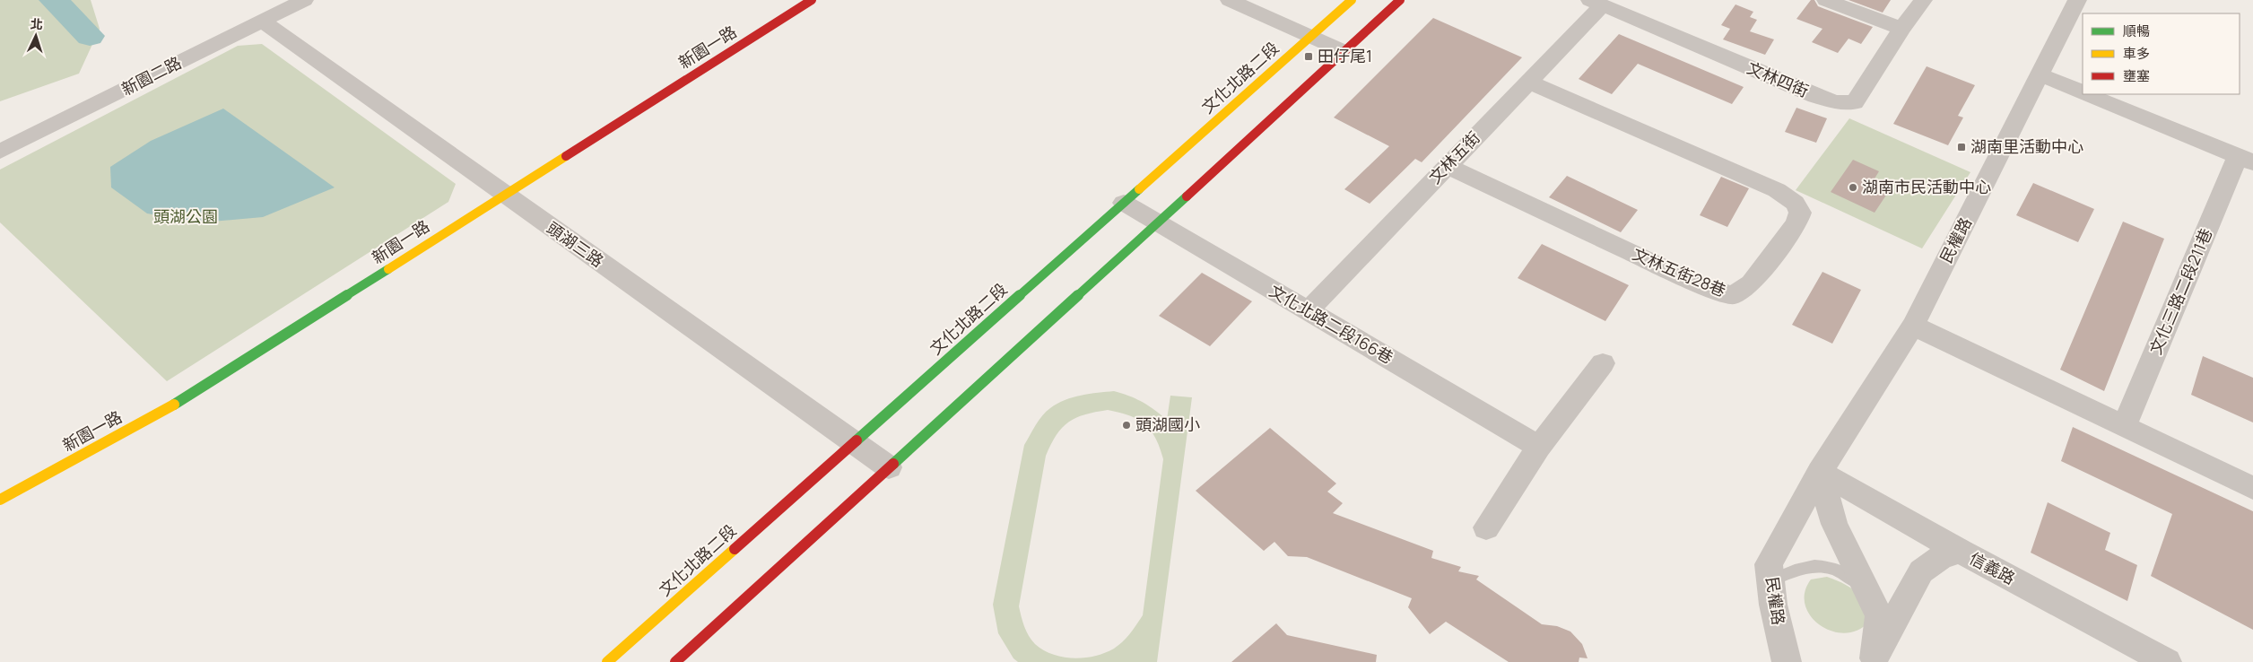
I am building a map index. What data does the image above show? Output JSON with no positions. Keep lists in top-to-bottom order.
{
  "streets": {
    "street": [
      "新園一路",
      "新園二路",
      "文化北路二段",
      "文林四街",
      "文林五街",
      "民權路",
      "頭湖三路",
      "文林五街28巷",
      "文化三路二段211巷",
      "文化北路二段166巷",
      "信義路"
    ]
  },
  "crossings": [
    ["新園一路", "頭湖三路"],
    ["新園二路", "頭湖三路"],
    ["文化北路二段", "頭湖三路"],
    ["文化北路二段", "文化北路二段166巷"],
    ["文林四街", "文林五街"],
    ["文林五街", "文林五街28巷"],
    ["文林五街", "文化北路二段166巷"],
    ["民權路", "文化三路二段211巷"],
    ["民權路", "信義路"]
  ],
  "parks": ["頭湖公園"],
  "places": {
    "transit": ["田仔尾1", "湖南里活動中心"],
    "other": ["湖南市民活動中心", "頭湖國小"]
  },
  "legend": ["順暢", "車多", "壅塞"],
  "north": "top"
}
